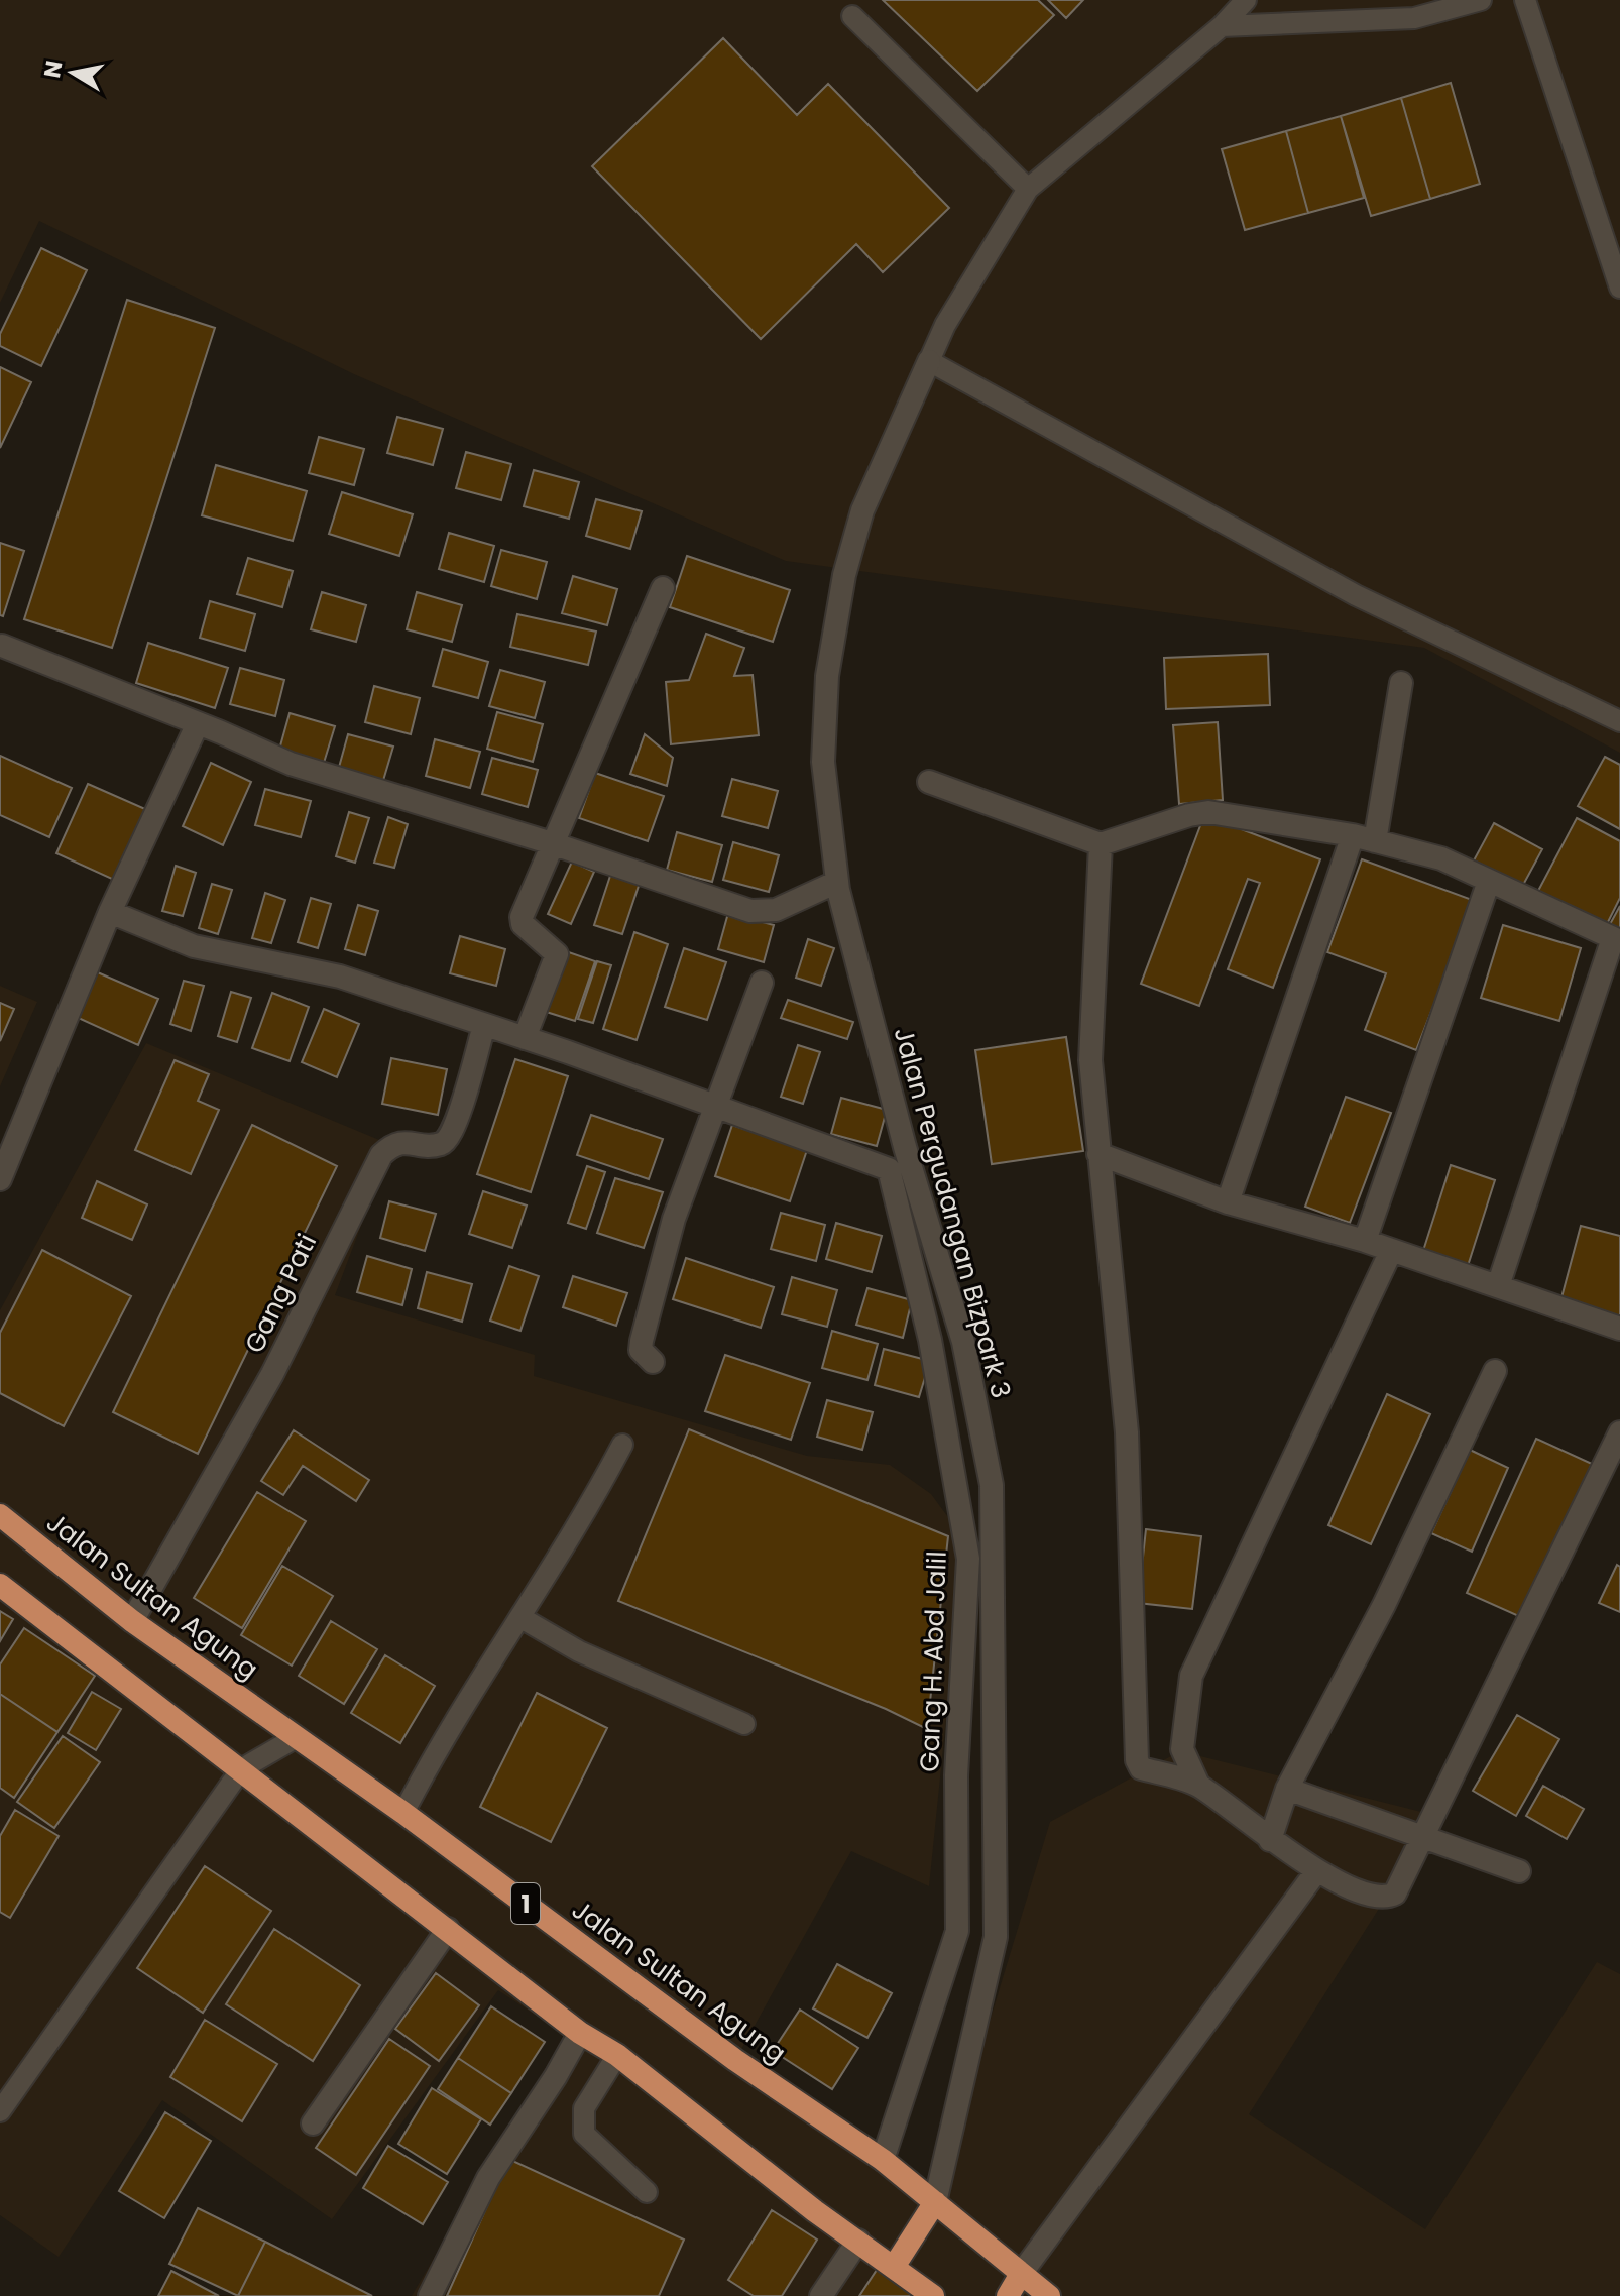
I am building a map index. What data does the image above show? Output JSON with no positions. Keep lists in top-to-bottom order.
{
  "streets": {
    "highway": ["Jalan Sultan Agung", "1"],
    "street": ["Jalan Pergudangan Bizpark 3", "Gang Pati", "Gang H. Abd Jalil"]
  },
  "crossings": [
    ["Jalan Pergudangan Bizpark 3", "Jalan Sultan Agung"],
    ["Gang Pati", "Jalan Sultan Agung"],
    ["Jalan Sultan Agung", "Gang H. Abd Jalil"]
  ],
  "north": "left"
}
